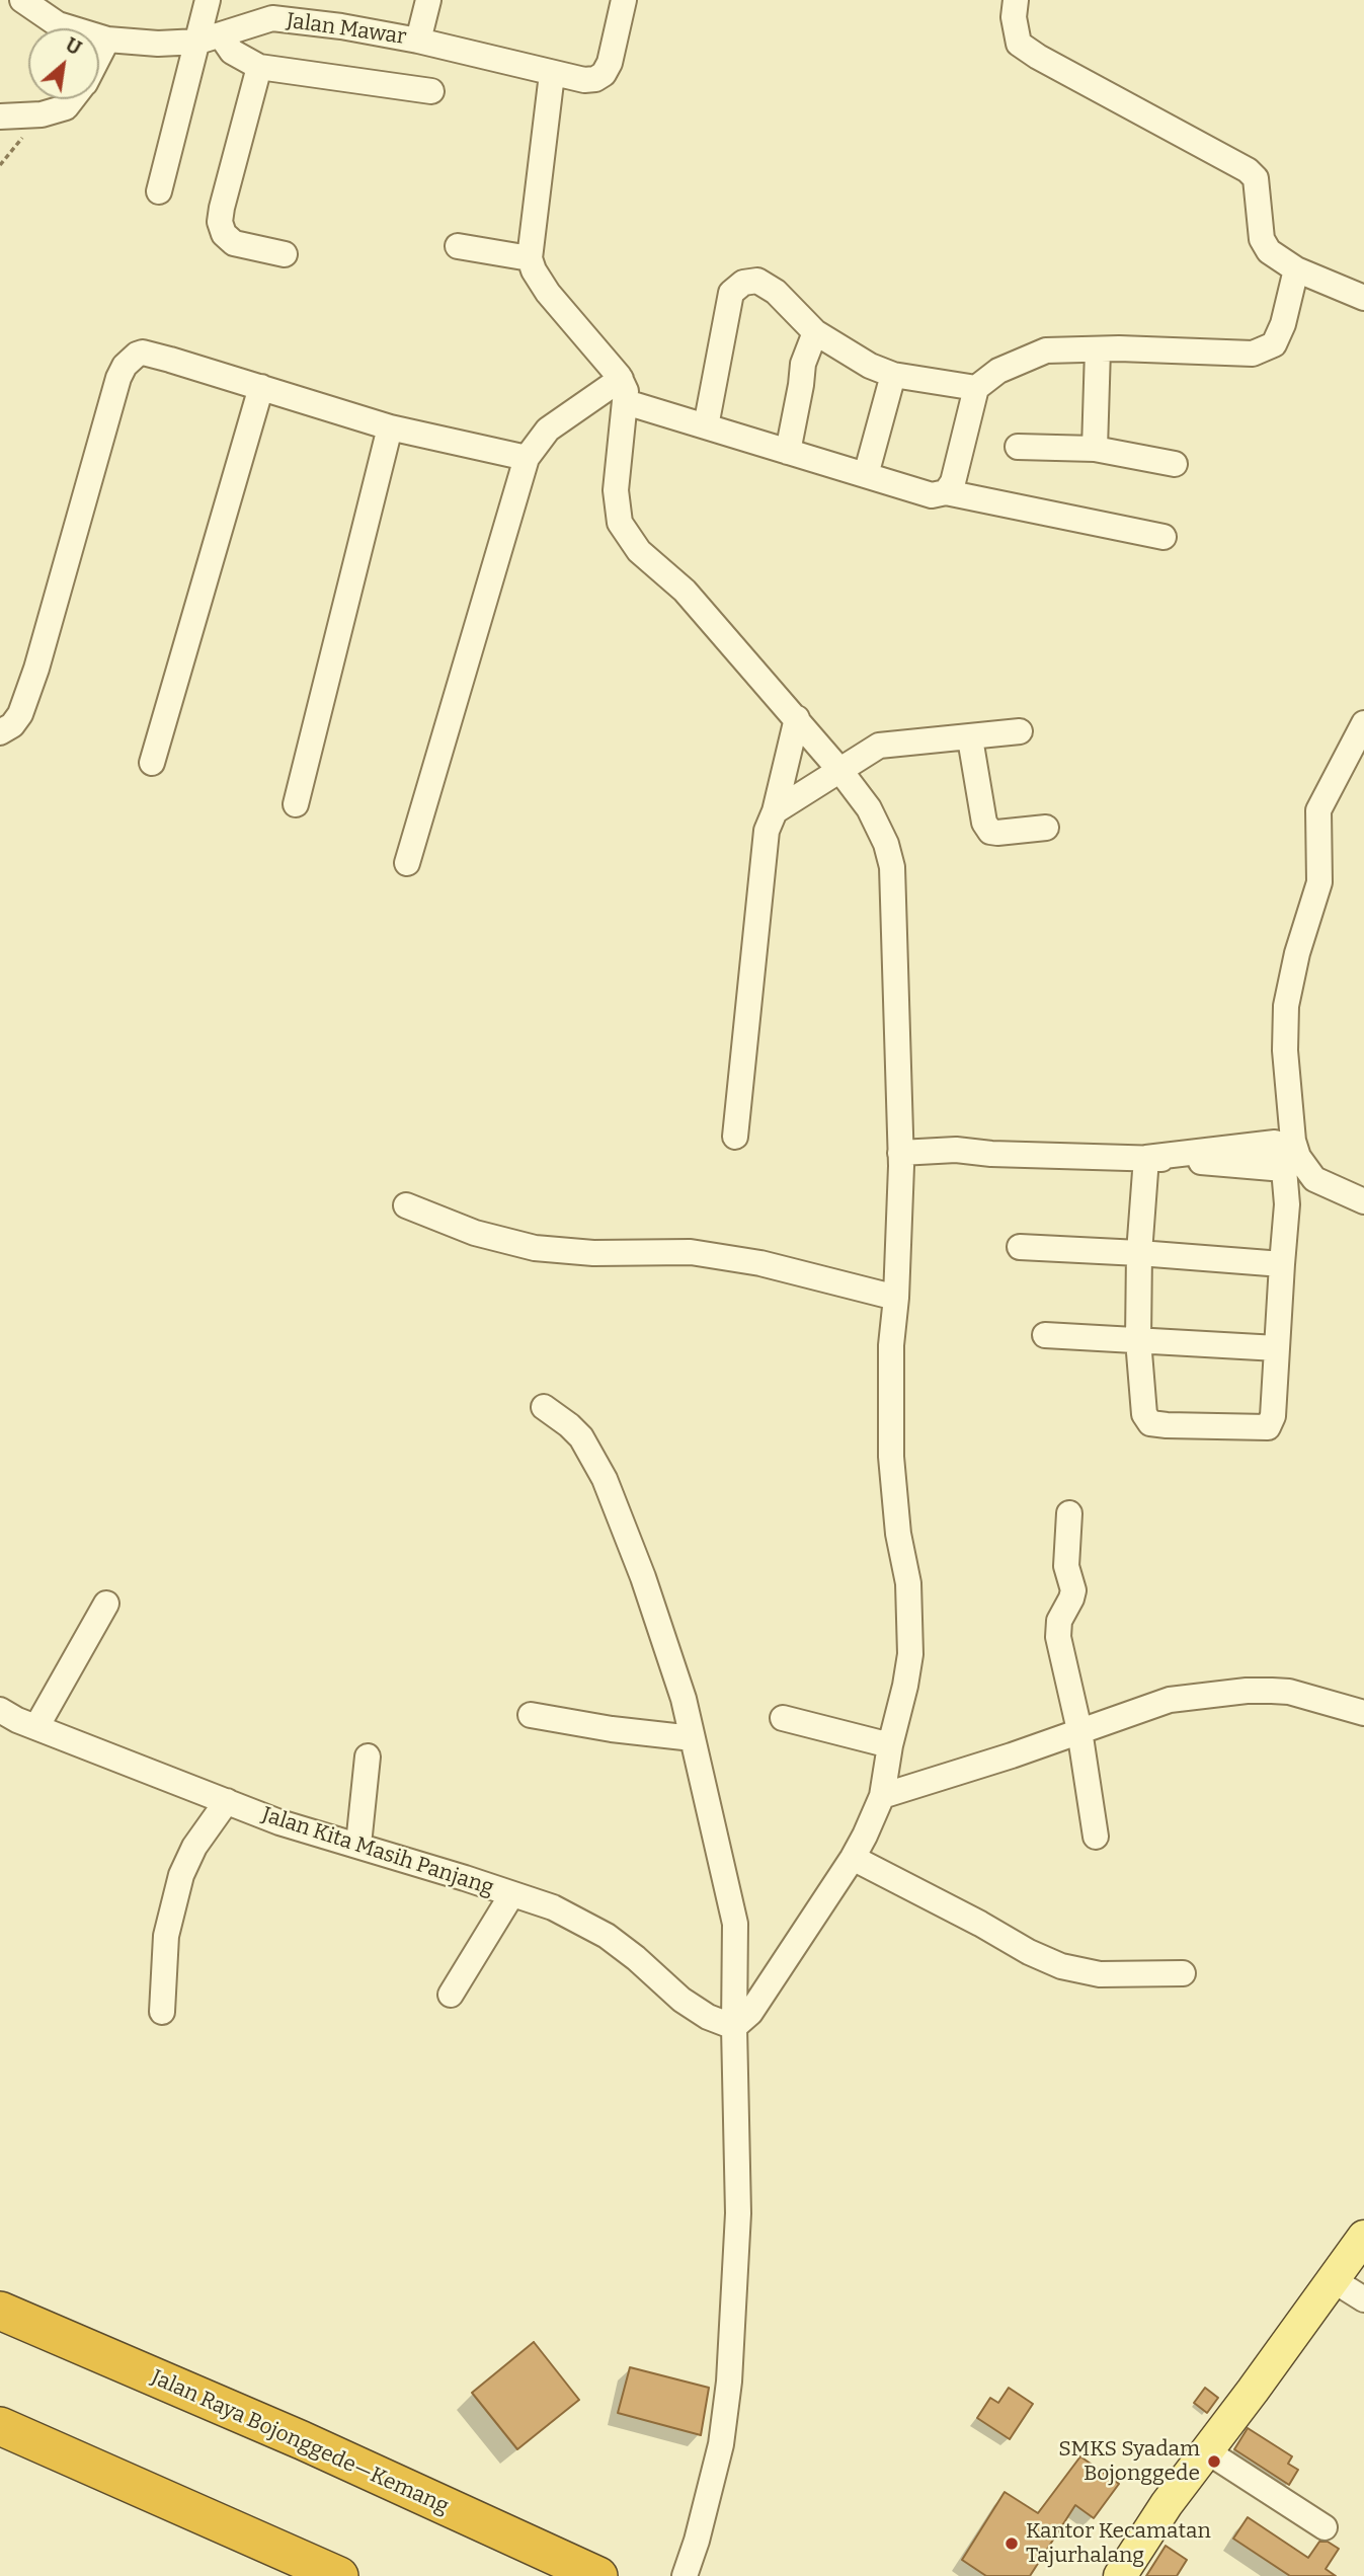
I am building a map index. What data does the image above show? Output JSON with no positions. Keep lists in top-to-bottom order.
{
  "streets": {
    "highway": ["Jalan Raya Bojonggede—Kemang"],
    "street": ["Jalan Mawar", "Jalan Kita Masih Panjang"]
  },
  "places": ["SMKS Syadam Bojonggede", "Kantor Kecamatan Tajurhalang"],
  "north": "top right"
}
